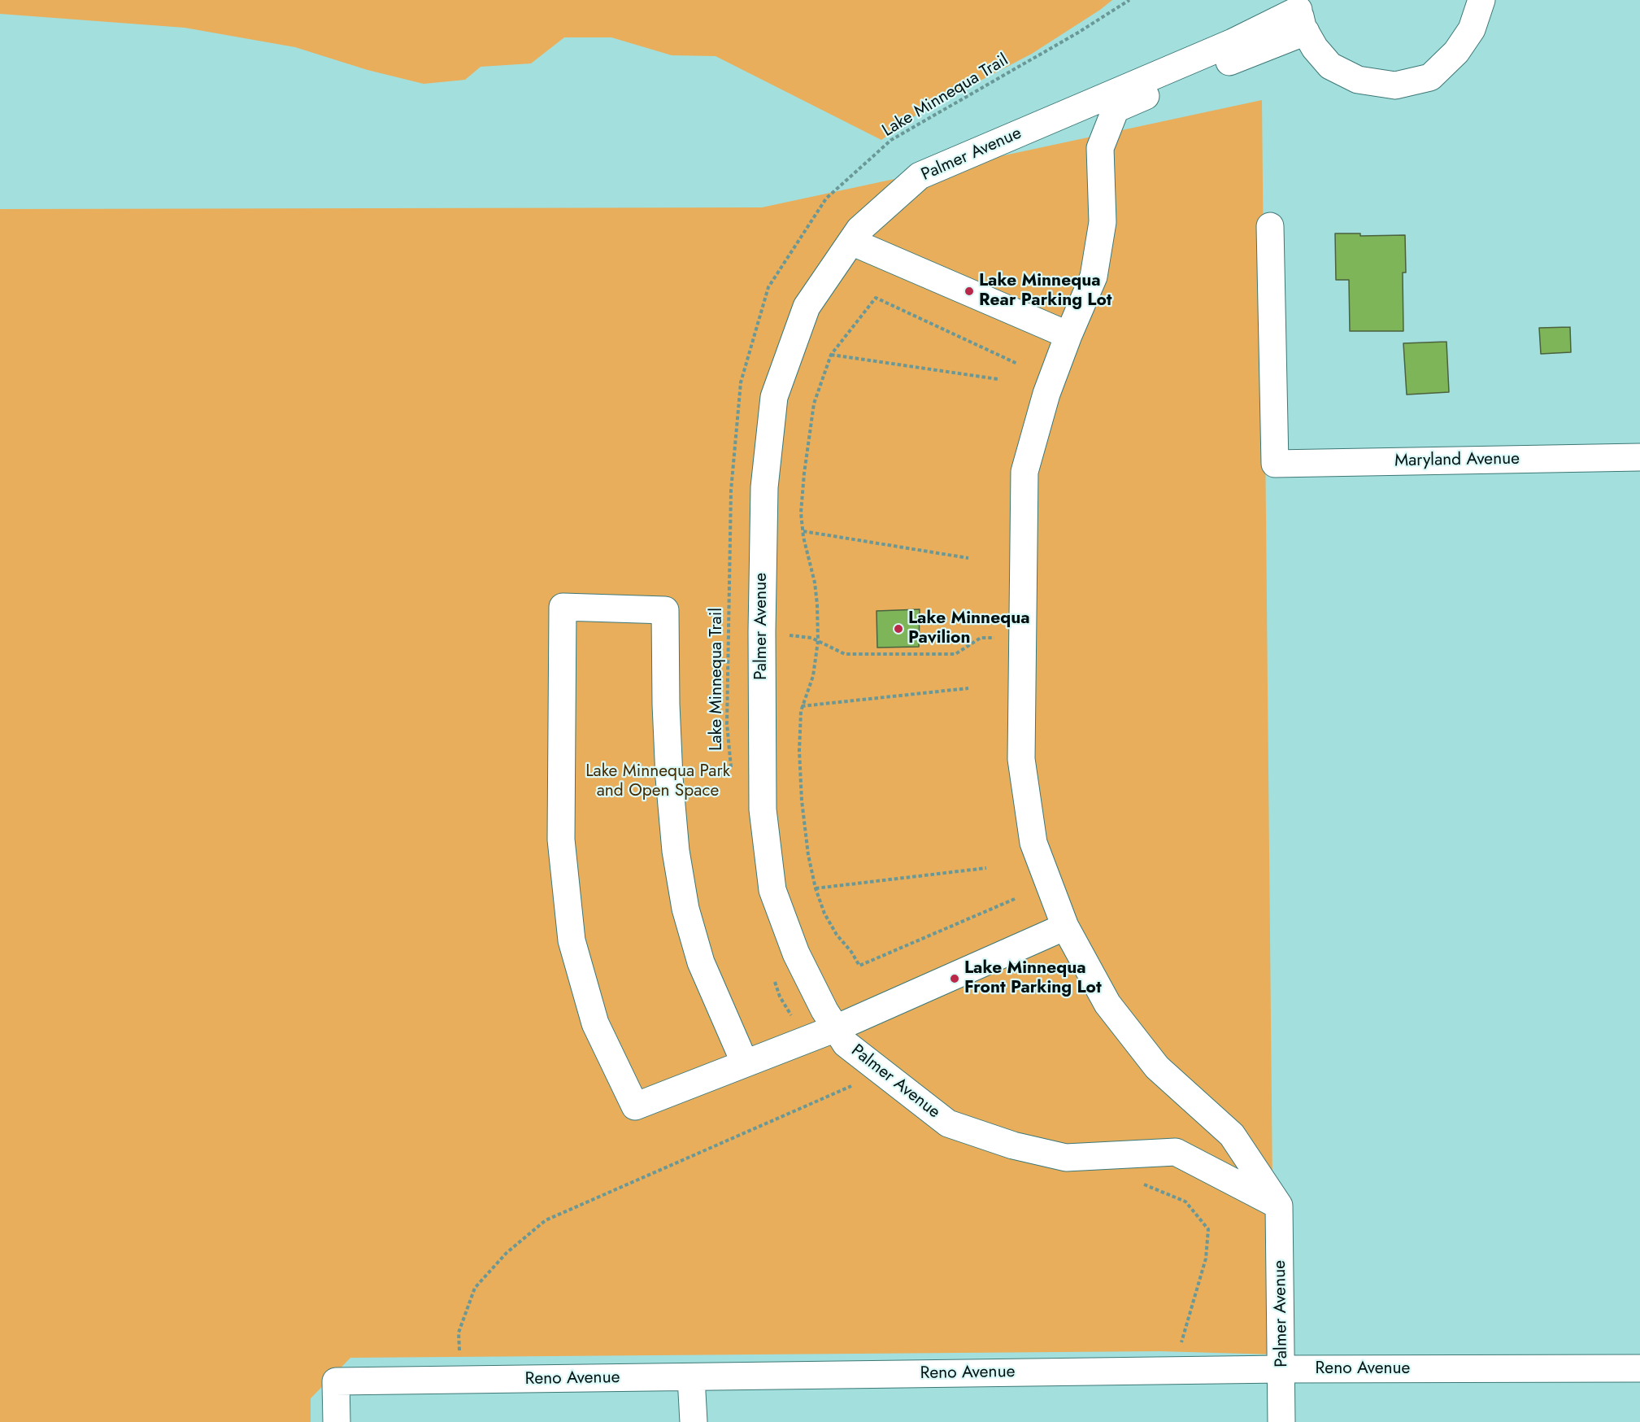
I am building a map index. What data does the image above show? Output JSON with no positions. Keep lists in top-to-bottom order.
{
  "streets": {
    "street": ["Palmer Avenue", "Maryland Avenue", "Reno Avenue"],
    "path": ["Lake Minnequa Trail"]
  },
  "crossings": [
    ["Palmer Avenue", "Reno Avenue"]
  ],
  "parks": ["Lake Minnequa Park and Open Space"],
  "places": ["Lake Minnequa Rear Parking Lot", "Lake Minnequa Pavilion", "Lake Minnequa Front Parking Lot"]
}
